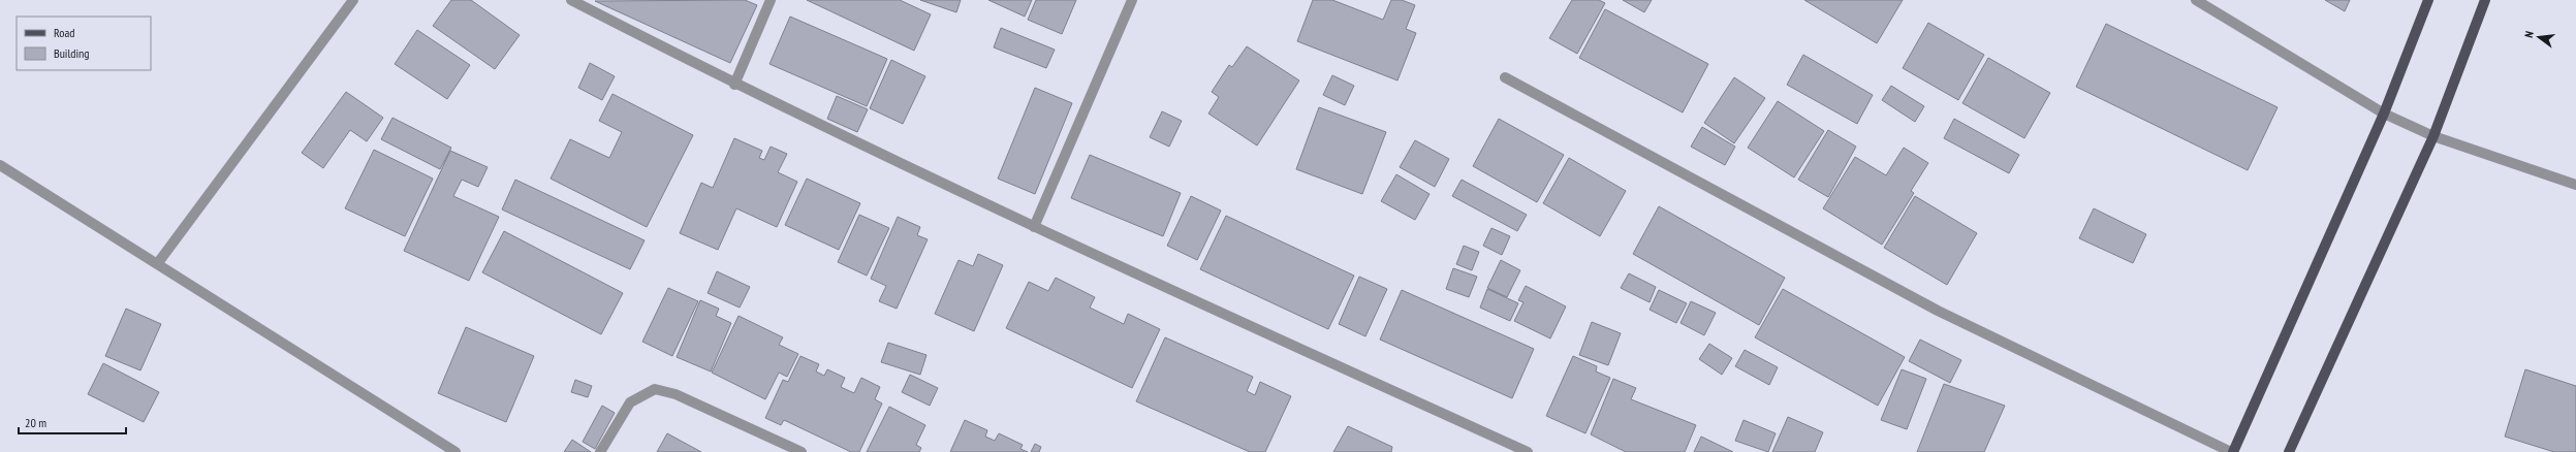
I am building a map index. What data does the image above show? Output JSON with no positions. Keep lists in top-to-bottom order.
{
  "legend": ["Road", "Building"],
  "scale_bar": "20 m",
  "north": "left"
}
